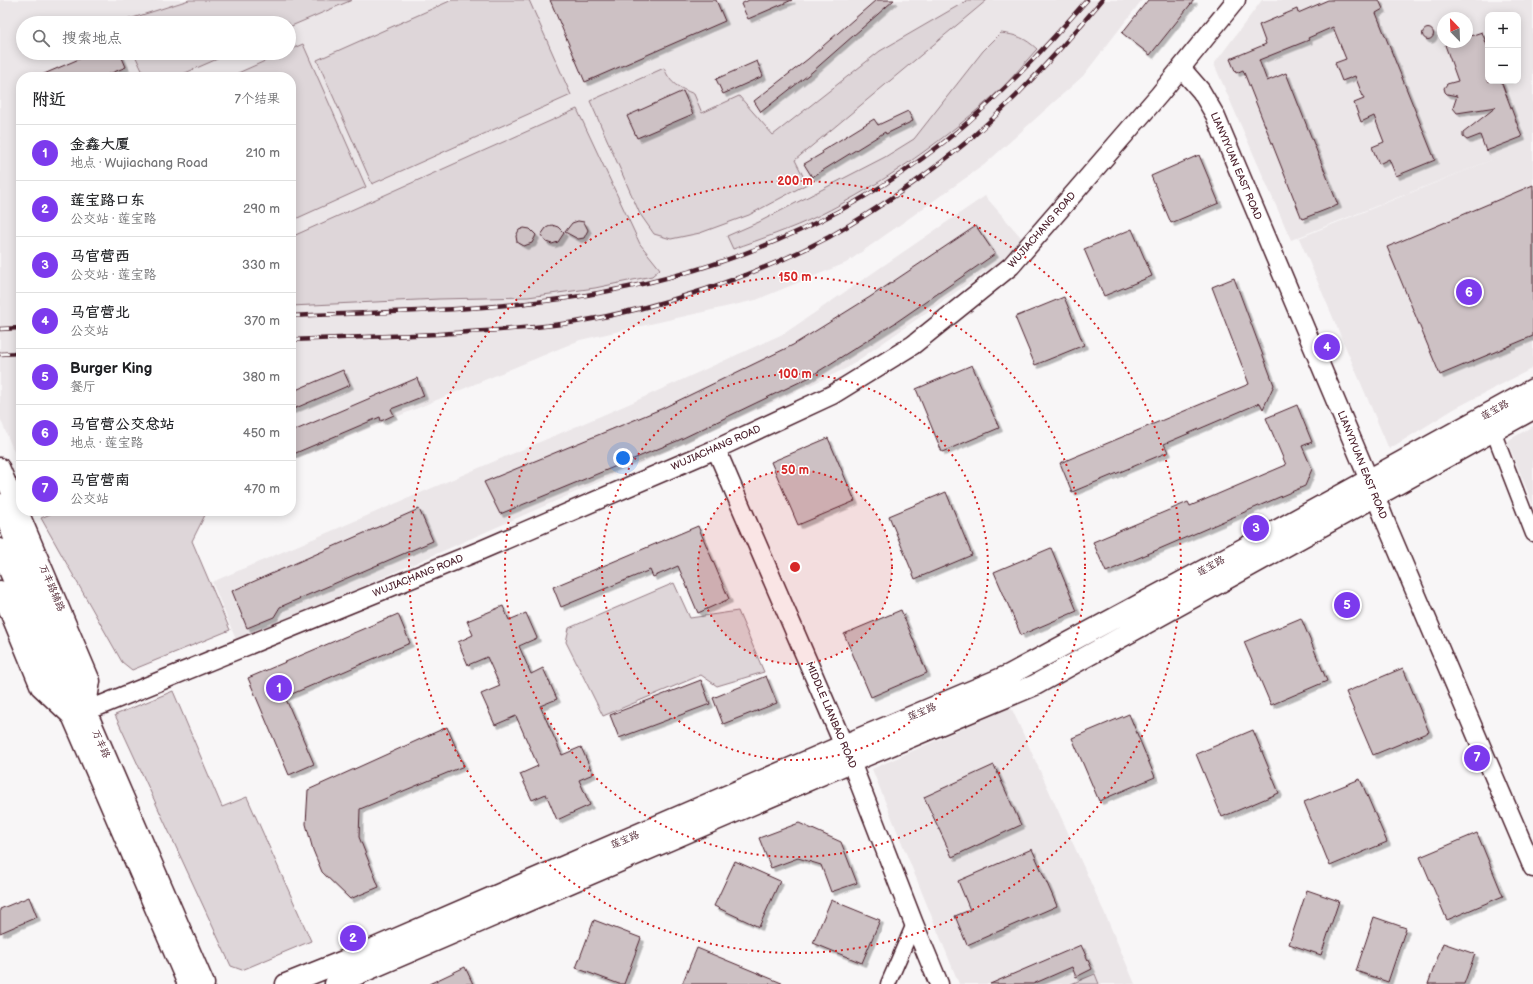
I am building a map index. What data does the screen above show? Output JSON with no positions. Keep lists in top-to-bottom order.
{
  "streets": {
    "main road": ["莲宝路", "万丰路"],
    "street": [
      "LIANYIYUAN EAST ROAD",
      "WUJIACHANG ROAD",
      "万丰路辅路",
      "MIDDLE LIANBAO ROAD"
    ]
  },
  "crossings": [
    ["LIANYIYUAN EAST ROAD", "WUJIACHANG ROAD"],
    ["LIANYIYUAN EAST ROAD", "莲宝路"],
    ["WUJIACHANG ROAD", "万丰路辅路"],
    ["WUJIACHANG ROAD", "MIDDLE LIANBAO ROAD"],
    ["WUJIACHANG ROAD", "万丰路"],
    ["莲宝路", "MIDDLE LIANBAO ROAD"],
    ["万丰路辅路", "万丰路"]
  ],
  "north": "top left",
  "page": {
    "map_buttons": ["+", "−"],
    "search": "搜索地点",
    "heading": ["附近", "7个结果"],
    "list": [
      {
        "mark": "1",
        "name": "金鑫大厦",
        "note": "地点 · Wujiachang Road",
        "value": "210 m"
      },
      {
        "mark": "2",
        "name": "莲宝路口东",
        "note": "公交站 · 莲宝路",
        "value": "290 m"
      },
      {
        "mark": "3",
        "name": "马官营西",
        "note": "公交站 · 莲宝路",
        "value": "330 m"
      },
      {
        "mark": "4",
        "name": "马官营北",
        "note": "公交站",
        "value": "370 m"
      },
      {
        "mark": "5",
        "name": "Burger King",
        "note": "餐厅",
        "value": "380 m"
      },
      {
        "mark": "6",
        "name": "马官营公交总站",
        "note": "地点 · 莲宝路",
        "value": "450 m"
      },
      {
        "mark": "7",
        "name": "马官营南",
        "note": "公交站",
        "value": "470 m"
      }
    ],
    "pins": [
      "6",
      "4",
      "3",
      "5",
      "1",
      "7",
      "2"
    ]
  },
  "rings": [
    "200 m",
    "150 m",
    "100 m",
    "50 m"
  ]
}
